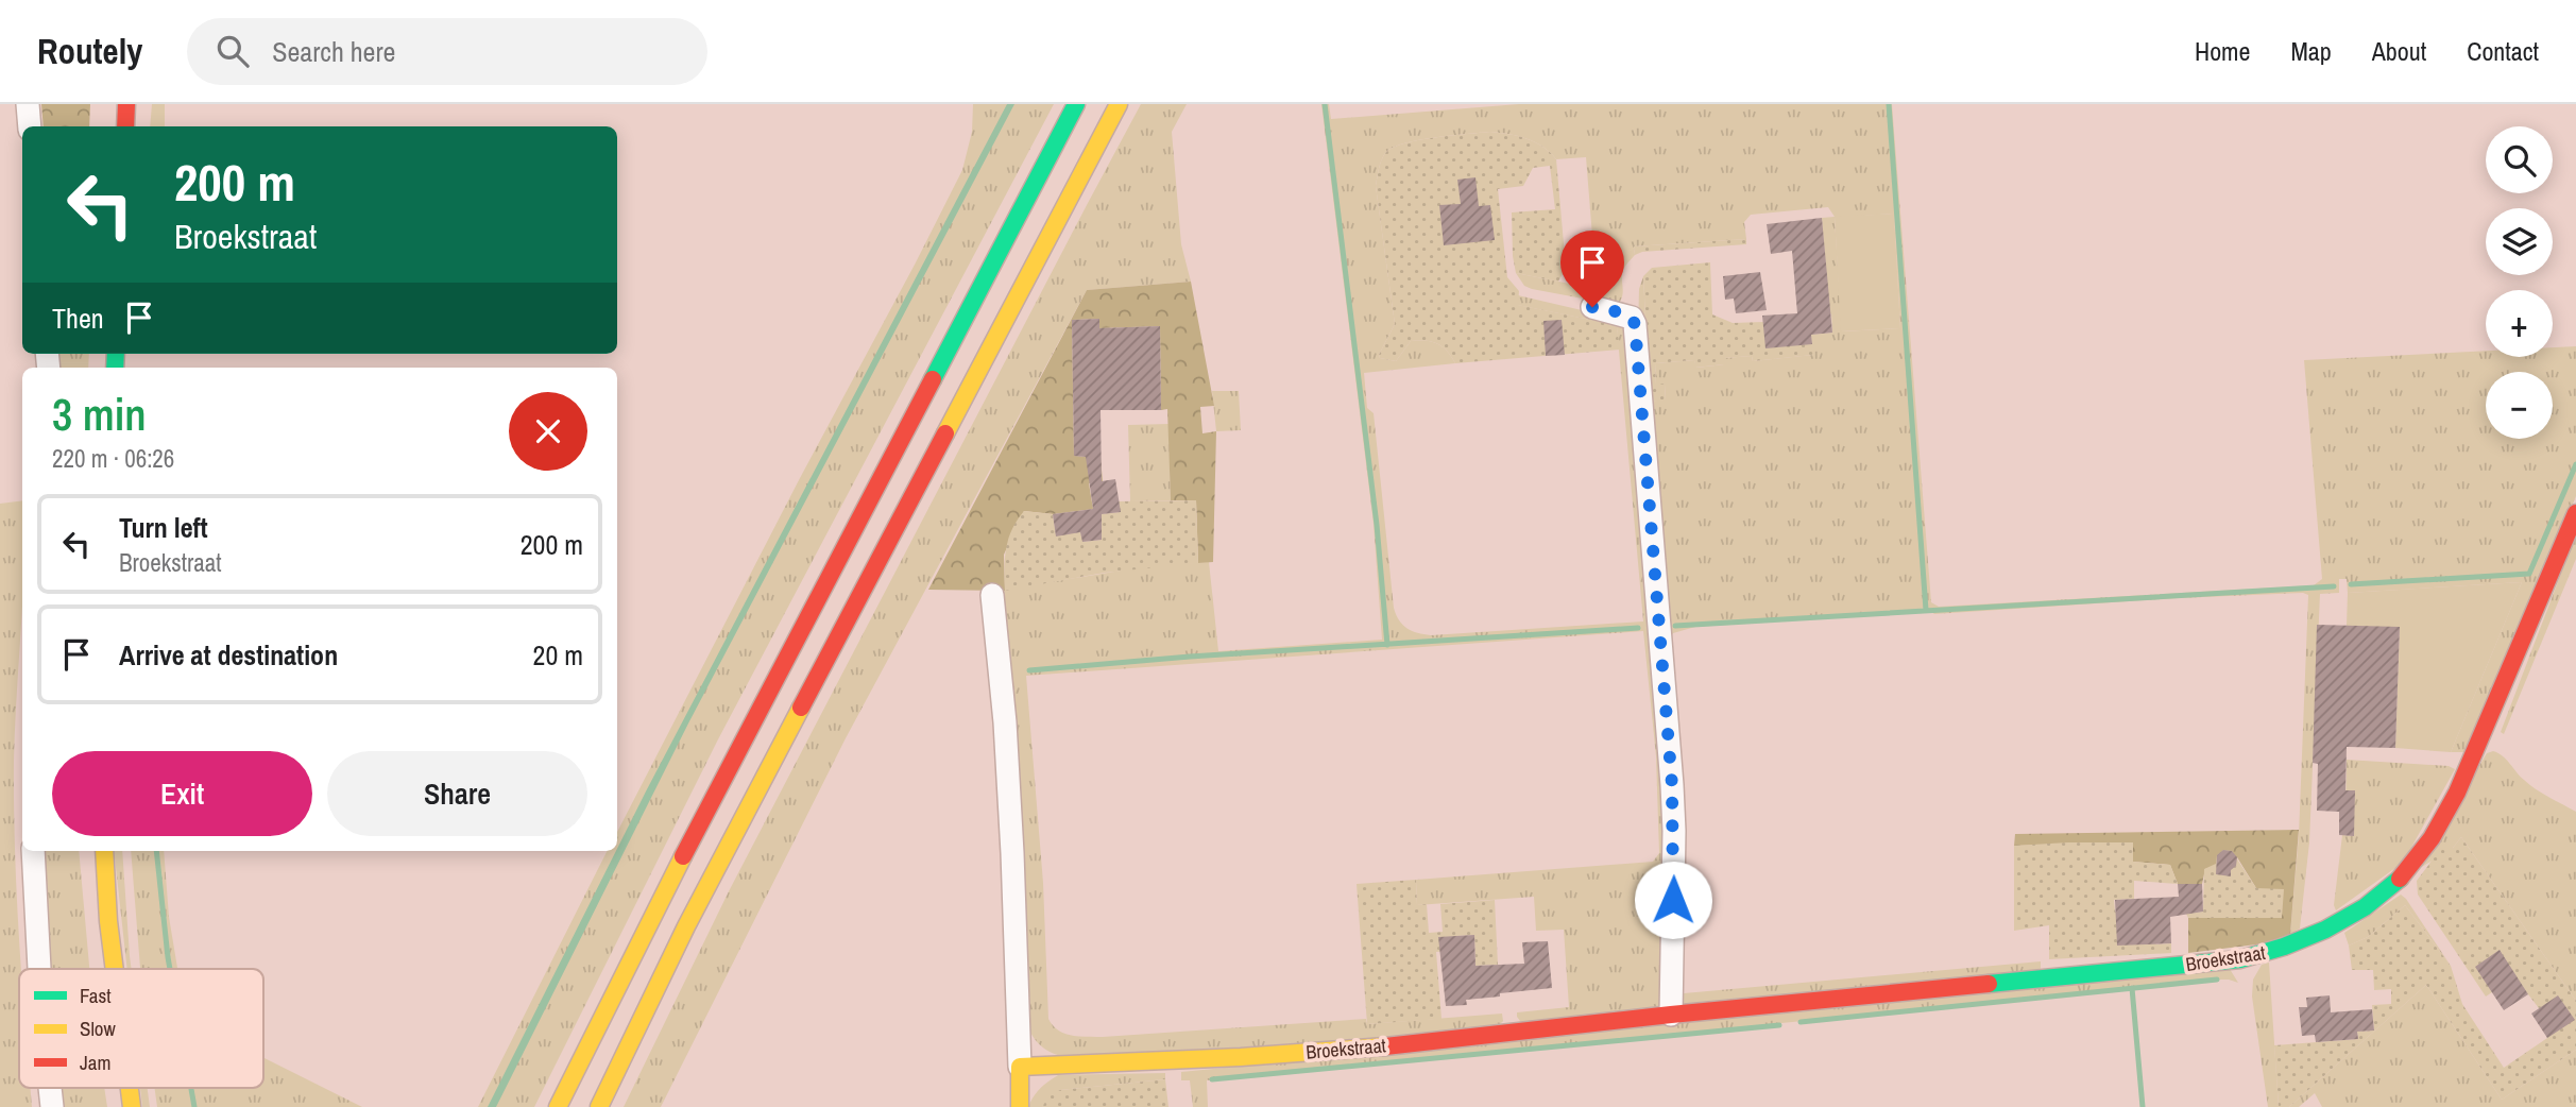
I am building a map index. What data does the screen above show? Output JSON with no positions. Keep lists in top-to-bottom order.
{
  "streets": {
    "main road": ["Broekstraat"]
  },
  "legend": ["Fast", "Slow", "Jam"],
  "page": {
    "header": "Routely",
    "search": "Search here",
    "nav": [
      "Home",
      "Map",
      "About",
      "Contact"
    ],
    "map_buttons": ["+", "−"],
    "turn": ["200 m", "Broekstraat"],
    "then": "Then",
    "heading": ["3 min", "220 m · 06:26"],
    "list": [
      {
        "name": "Turn left",
        "note": "Broekstraat",
        "value": "200 m"
      },
      {
        "name": "Arrive at destination",
        "value": "20 m"
      }
    ],
    "buttons": ["Exit", "Share"]
  }
}
